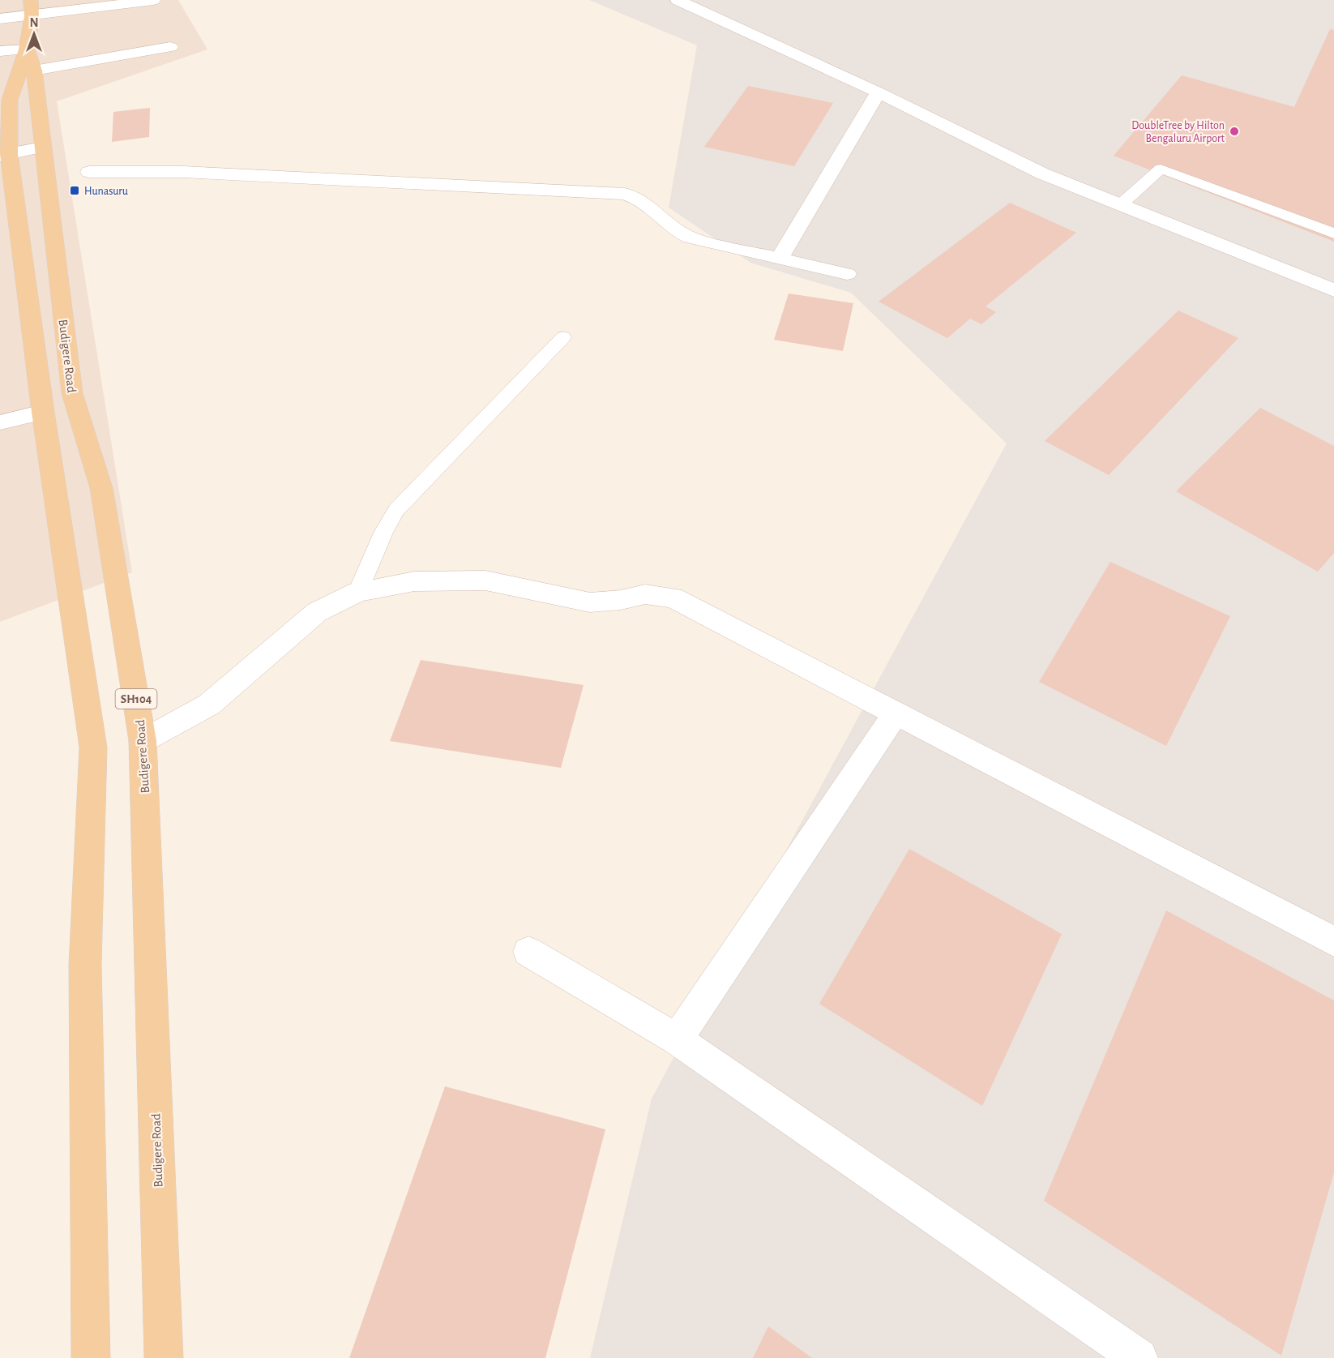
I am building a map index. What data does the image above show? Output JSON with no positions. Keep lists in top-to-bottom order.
{
  "streets": {
    "main road": ["Budigere Road", "SH104"]
  },
  "places": {
    "other": ["DoubleTree by Hilton Bengaluru Airport"],
    "transit": ["Hunasuru"]
  },
  "north": "top"
}
